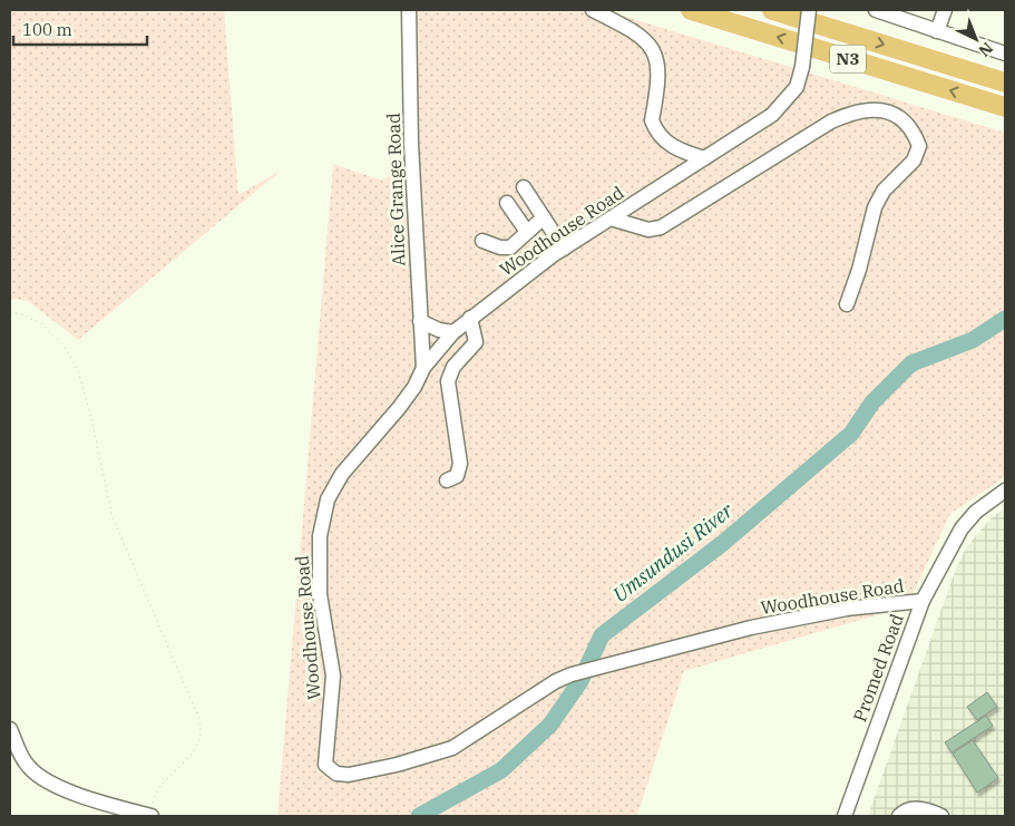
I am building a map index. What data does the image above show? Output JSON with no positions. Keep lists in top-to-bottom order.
{
  "streets": {
    "highway": ["N3"],
    "street": ["Alice Grange Road", "Woodhouse Road", "Promed Road"]
  },
  "crossings": [
    ["Alice Grange Road", "Woodhouse Road"],
    ["Woodhouse Road", "Promed Road"]
  ],
  "water": ["Umsundusi River"],
  "scale_bar": "100 m",
  "north": "bottom right"
}
